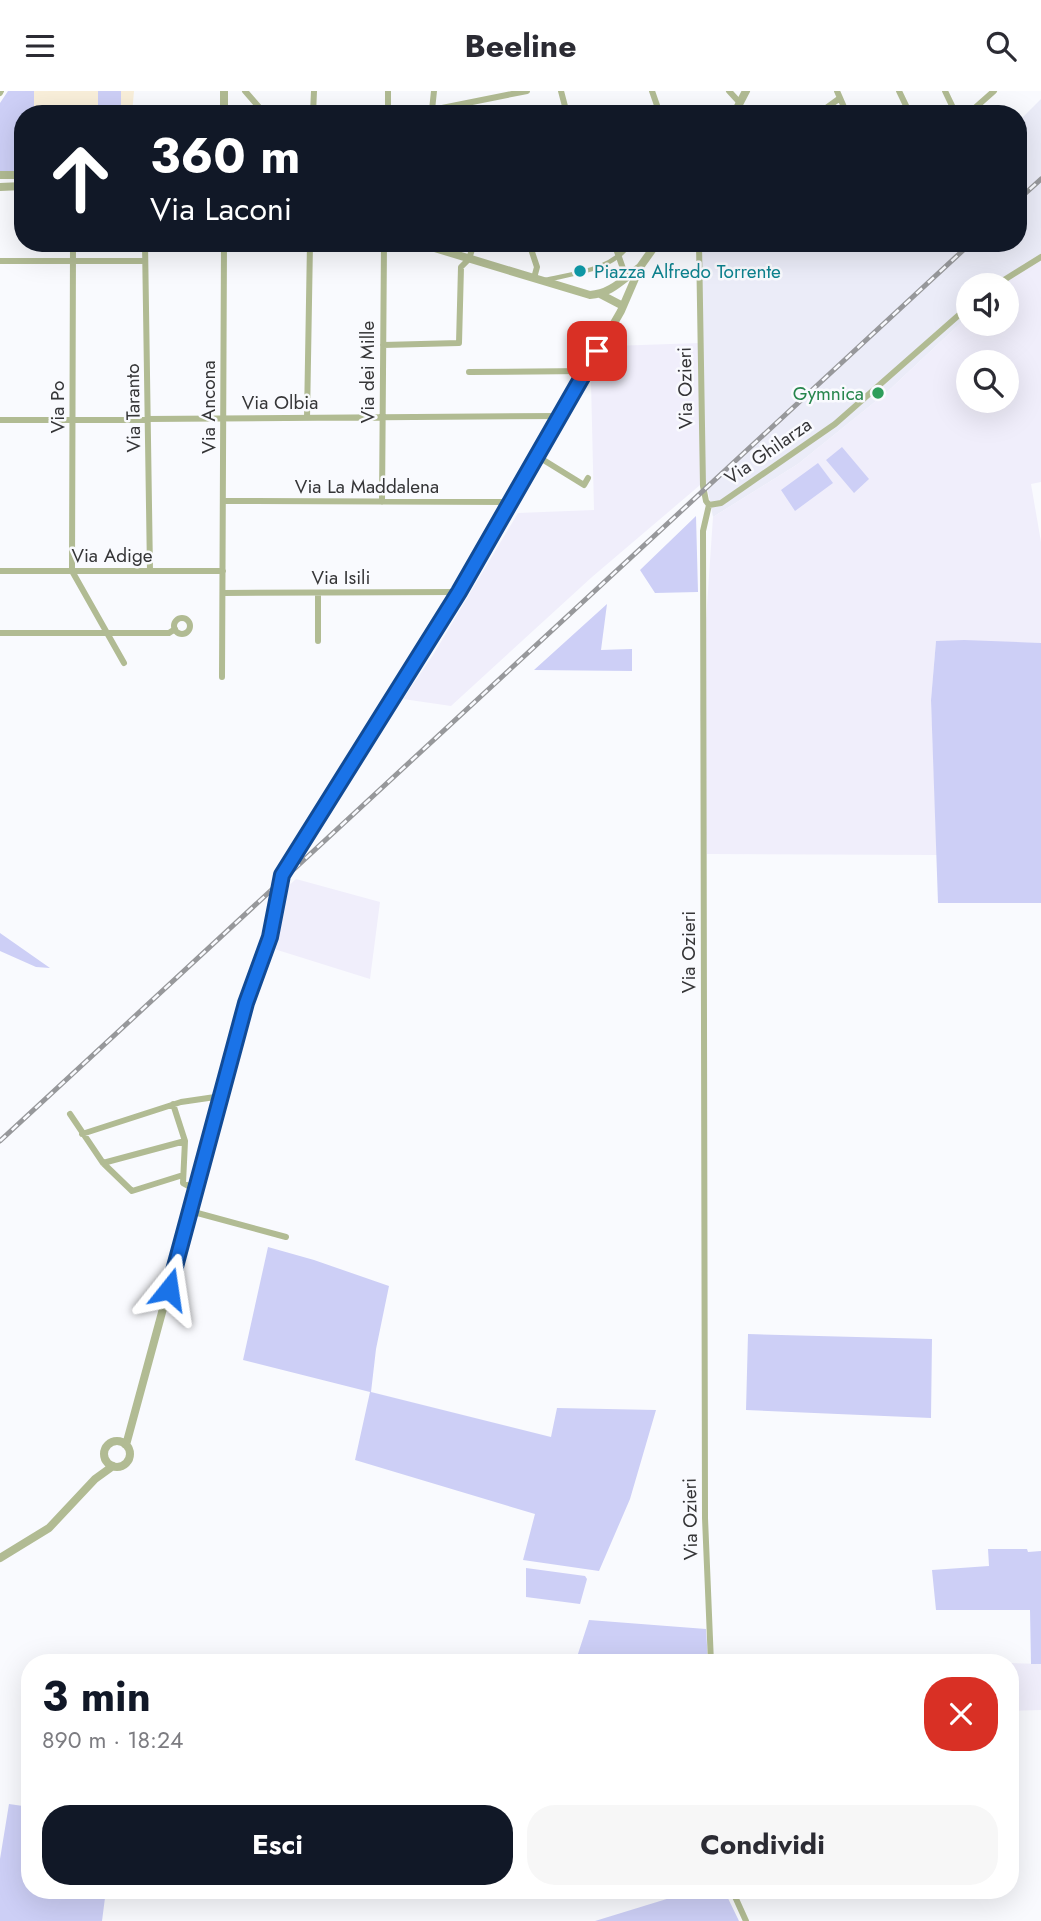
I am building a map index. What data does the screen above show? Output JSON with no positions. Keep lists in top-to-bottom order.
{
  "streets": {
    "street": [
      "Via dei Mille",
      "Via Ozieri",
      "Via Olbia",
      "Via Po",
      "Via Ancona",
      "Via Taranto",
      "Via Ghilarza",
      "Via La Maddalena",
      "Via Adige",
      "Via Isili"
    ]
  },
  "crossings": [
    ["Via dei Mille", "Via Olbia"],
    ["Via dei Mille", "Via La Maddalena"],
    ["Via Ozieri", "Via Ghilarza"],
    ["Via Olbia", "Via Po"],
    ["Via Olbia", "Via Ancona"],
    ["Via Olbia", "Via Taranto"],
    ["Via Po", "Via Adige"],
    ["Via Ancona", "Via La Maddalena"],
    ["Via Ancona", "Via Adige"],
    ["Via Ancona", "Via Isili"],
    ["Via Taranto", "Via Adige"]
  ],
  "places": ["Piazza Alfredo Torrente", "Gymnica"],
  "page": {
    "header": "Beeline",
    "turn": ["360 m", "Via Laconi"],
    "heading": ["3 min", "890 m · 18:24"],
    "buttons": ["Esci", "Condividi"]
  }
}
